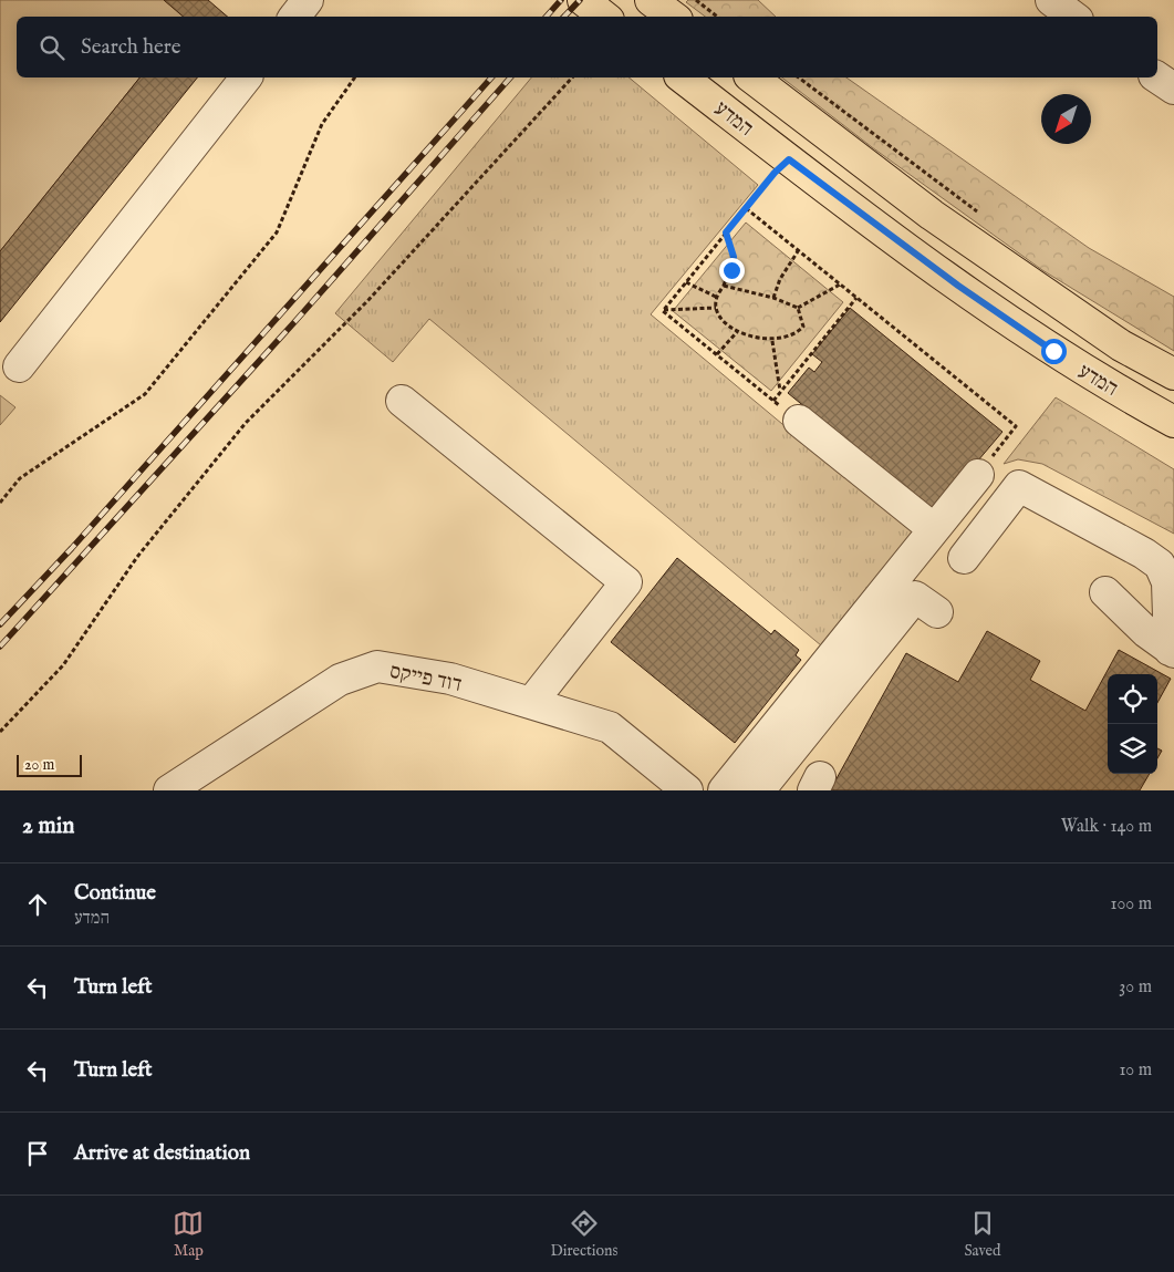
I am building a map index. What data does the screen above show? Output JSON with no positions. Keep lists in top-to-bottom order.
{
  "streets": {
    "main road": ["המדע"],
    "street": ["דוד פייקס"]
  },
  "scale_bar": "20 m",
  "north": "bottom left",
  "page": {
    "search": "Search here",
    "scale": "20 m",
    "heading": ["2 min", "Walk · 140 m"],
    "list": [
      ["Continue", "המדע", "100 m"],
      ["Turn left", "30 m"],
      ["Turn left", "10 m"],
      "Arrive at destination"
    ],
    "nav": ["Map", "Directions", "Saved"]
  }
}
